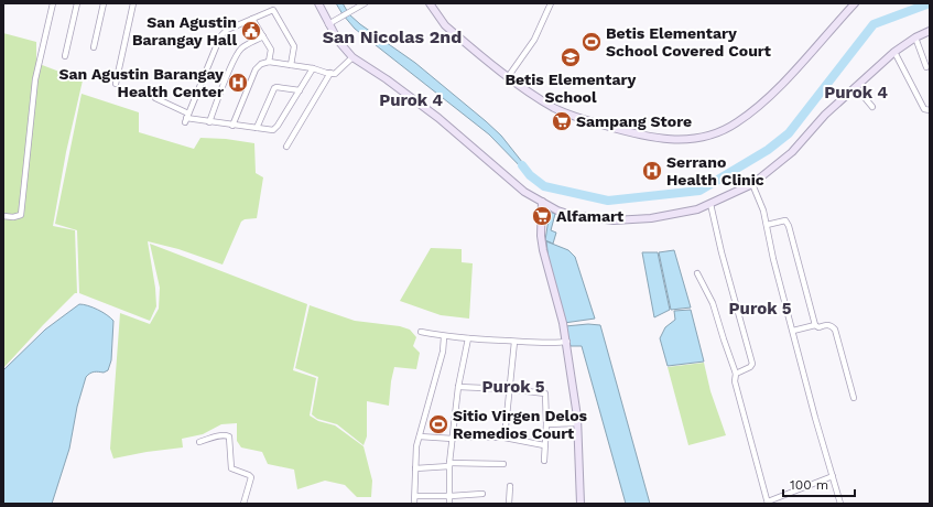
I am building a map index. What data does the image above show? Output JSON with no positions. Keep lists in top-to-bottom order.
{
  "districts": [
    "San Nicolas 2nd",
    "Purok 4",
    "Purok 4",
    "Purok 5",
    "Purok 5"
  ],
  "places": {
    "public building": ["San Agustin Barangay Hall"],
    "sports": ["Betis Elementary School Covered Court", "Sitio Virgen Delos Remedios Court"],
    "school or university": ["Betis Elementary School"],
    "hospital": ["San Agustin Barangay Health Center", "Serrano Health Clinic"],
    "supermarket": ["Sampang Store", "Alfamart"]
  },
  "scale_bar": "100 m"
}
